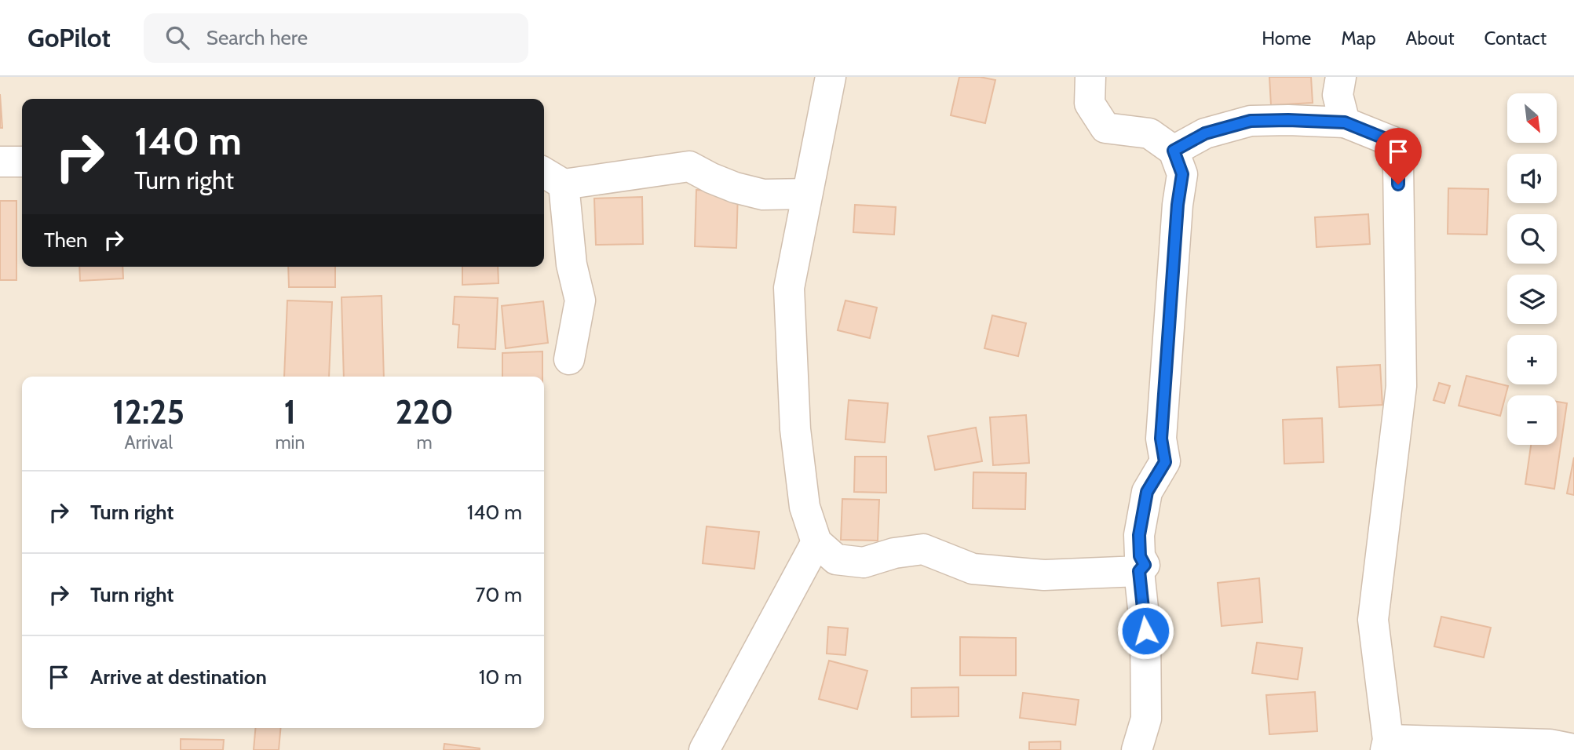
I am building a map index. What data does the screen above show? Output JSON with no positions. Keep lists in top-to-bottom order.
{
  "north": "bottom right",
  "page": {
    "header": "GoPilot",
    "search": "Search here",
    "nav": [
      "Home",
      "Map",
      "About",
      "Contact"
    ],
    "map_buttons": ["+", "−"],
    "turn": ["140 m", "Turn right"],
    "then": "Then",
    "eta": [
      "12:25",
      "Arrival",
      "1",
      "min",
      "220",
      "m"
    ],
    "list": [
      {
        "name": "Turn right",
        "value": "140 m"
      },
      {
        "name": "Turn right",
        "value": "70 m"
      },
      {
        "name": "Arrive at destination",
        "value": "10 m"
      }
    ]
  }
}
